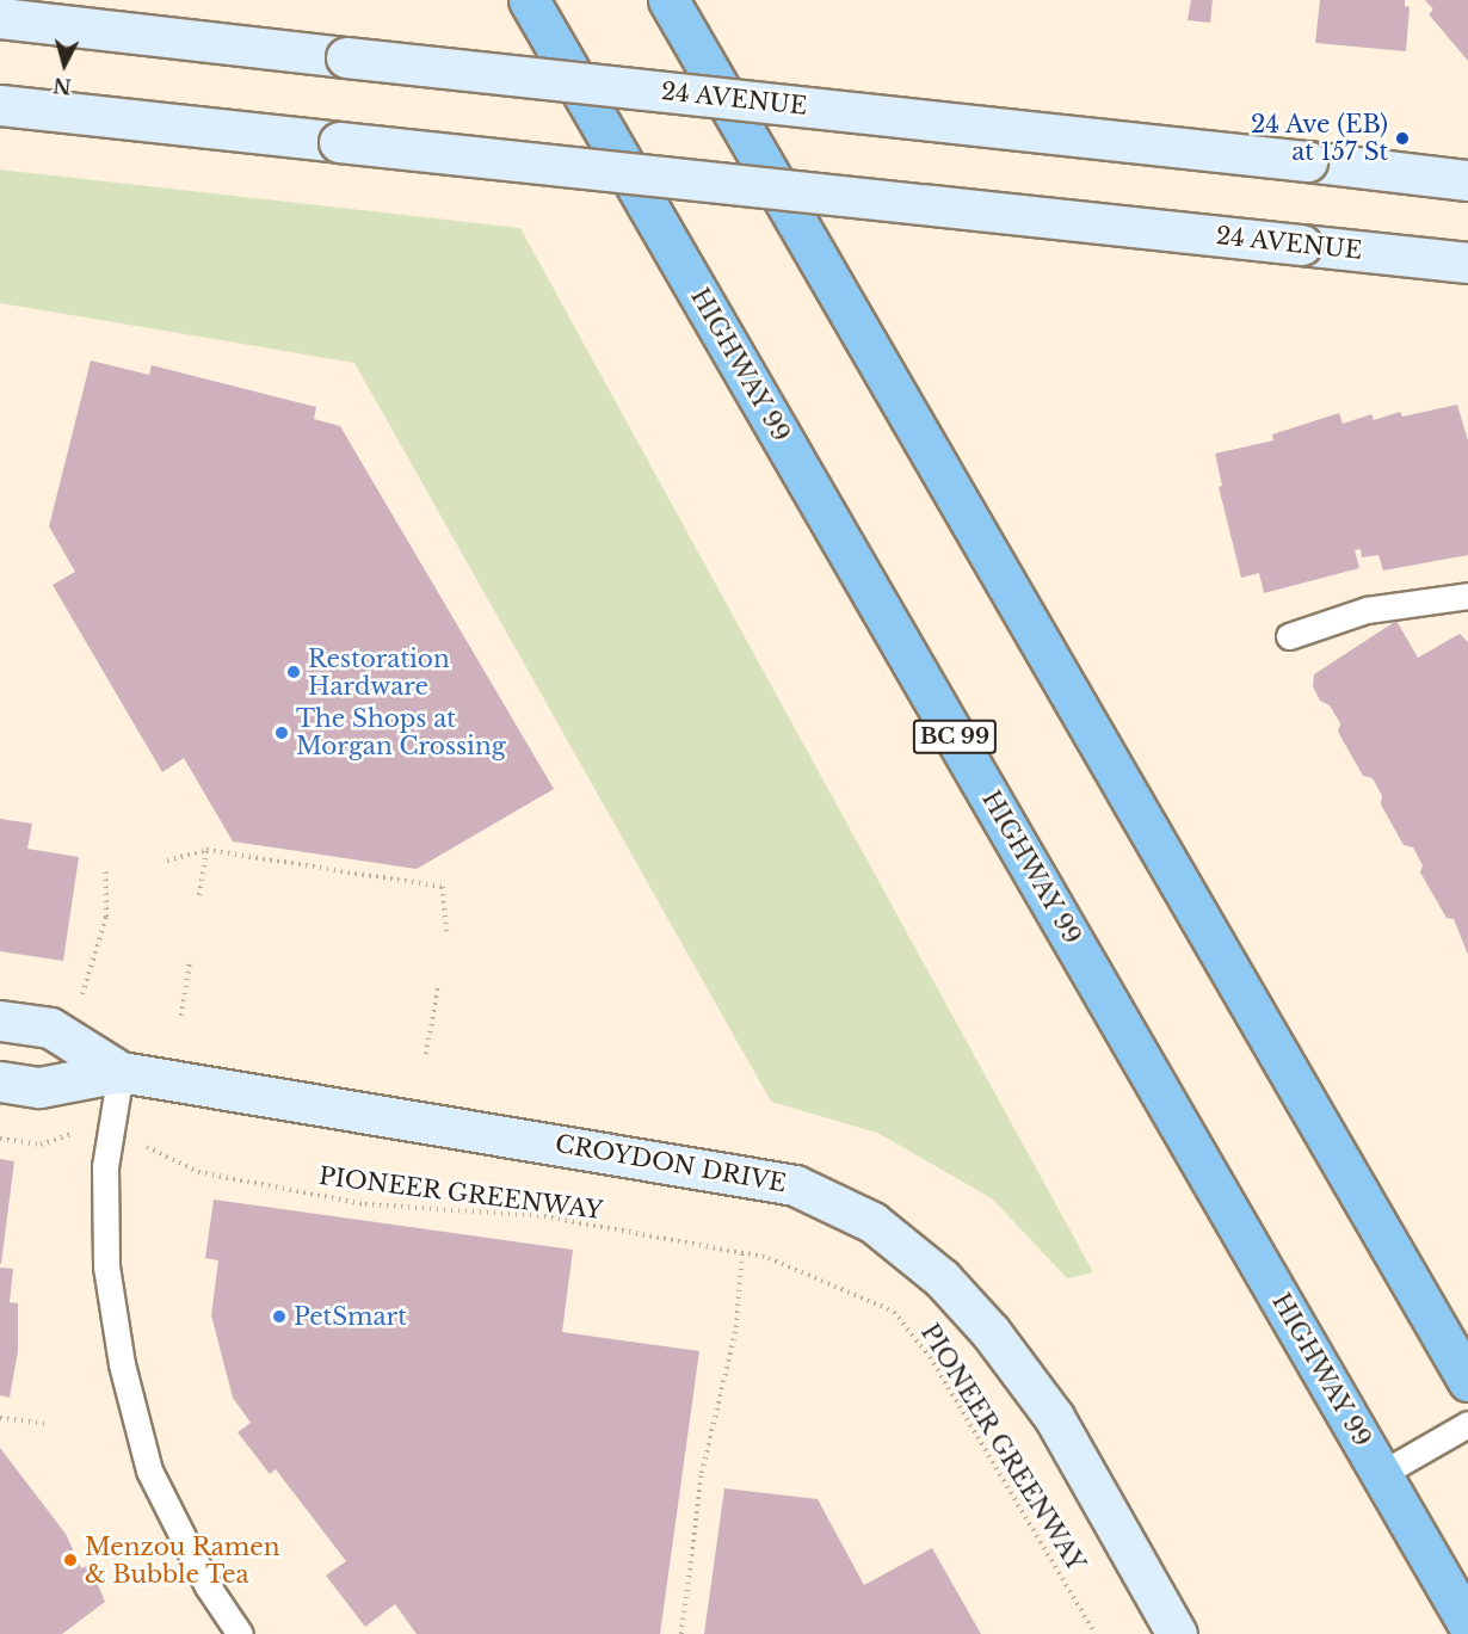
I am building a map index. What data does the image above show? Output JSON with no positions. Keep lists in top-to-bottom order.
{
  "streets": {
    "highway": ["HIGHWAY 99", "BC 99"],
    "main road": ["24 AVENUE", "CROYDON DRIVE"],
    "path": ["PIONEER GREENWAY"]
  },
  "places": [
    "24 Ave (EB) at 157 St",
    "Restoration Hardware",
    "The Shops at Morgan Crossing",
    "PetSmart",
    "Menzou Ramen & Bubble Tea"
  ],
  "north": "bottom"
}
